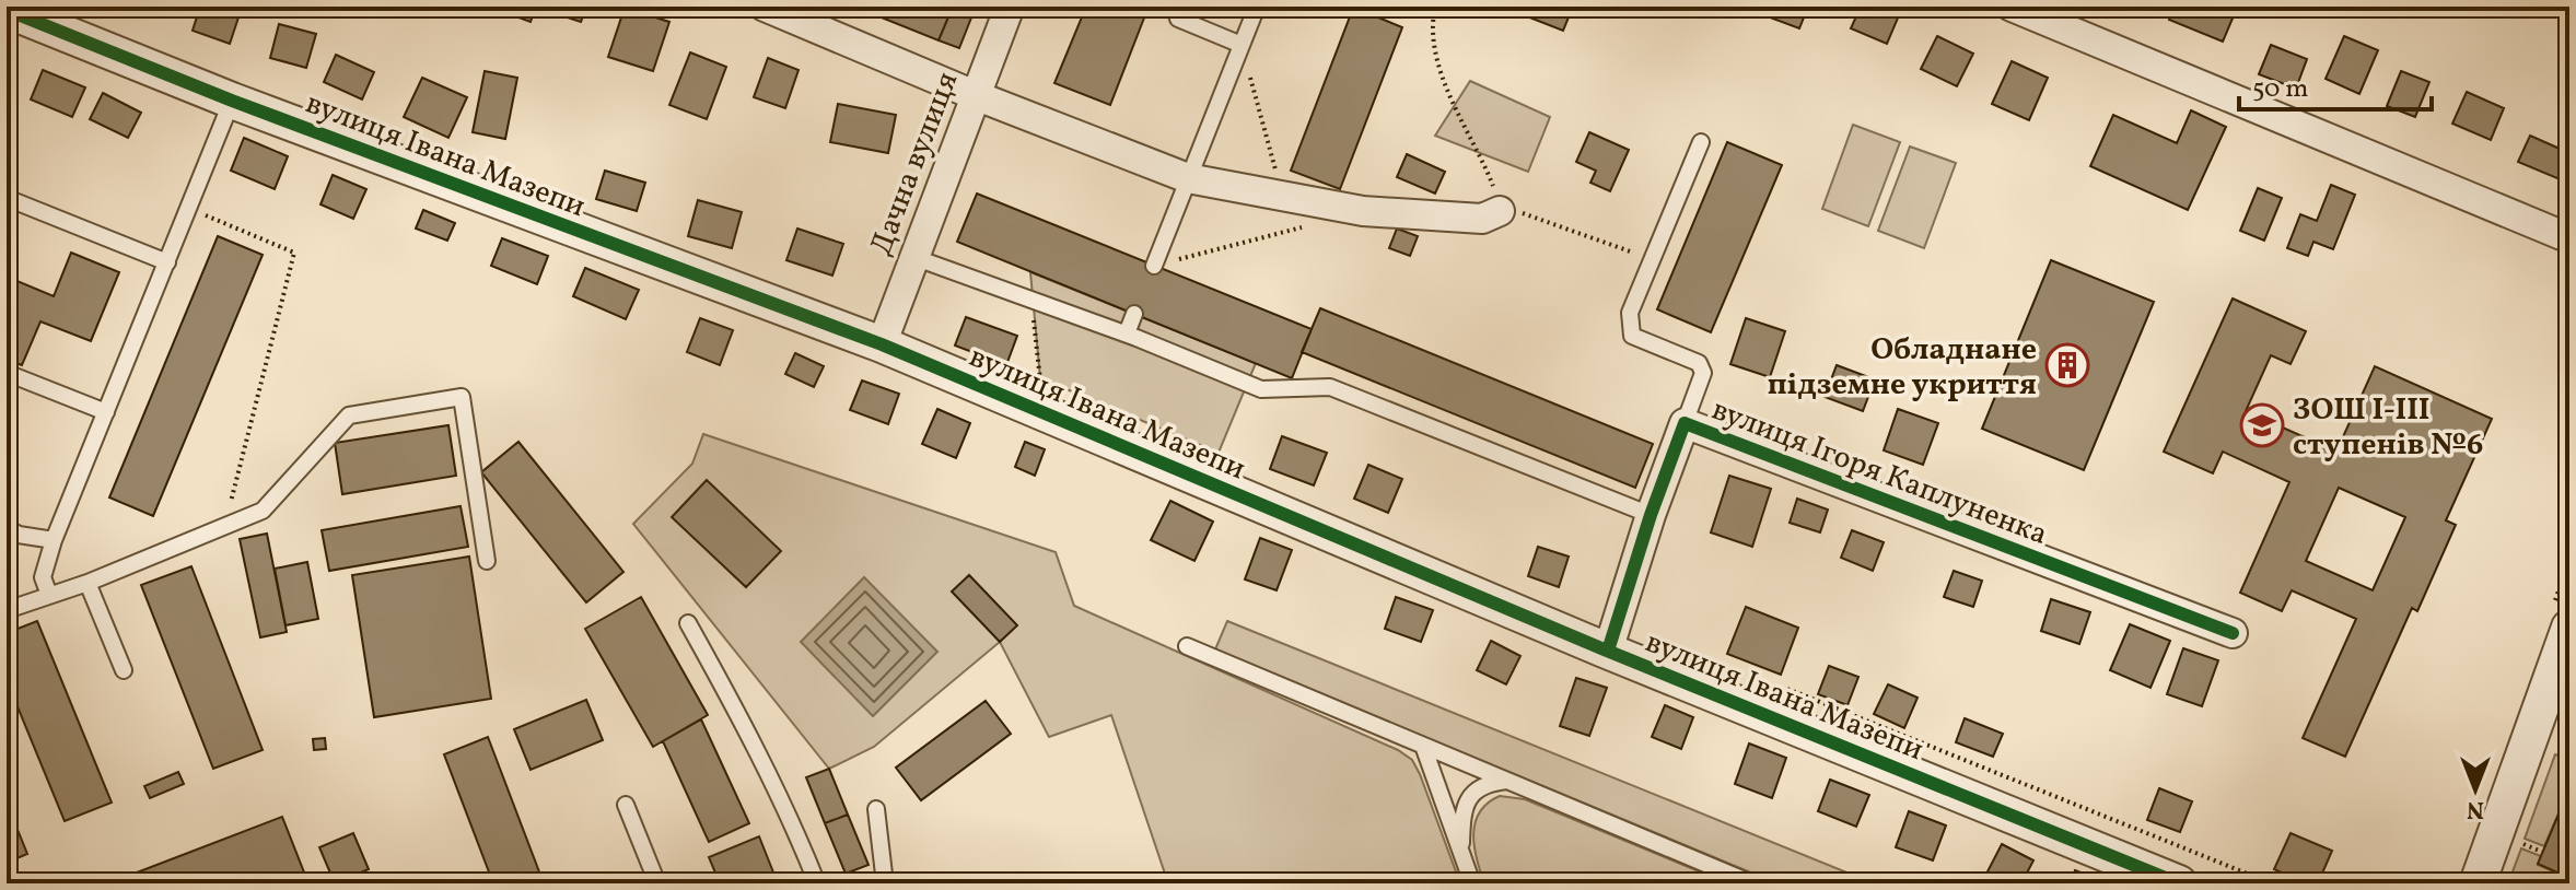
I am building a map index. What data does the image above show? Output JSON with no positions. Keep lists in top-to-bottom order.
{
  "streets": {
    "street": ["вулиця Івана Мазепи", "Дачна вулиця", "вулиця Ігоря Каплуненка"]
  },
  "crossings": [
    ["вулиця Івана Мазепи", "Дачна вулиця"],
    ["вулиця Івана Мазепи", "вулиця Ігоря Каплуненка"]
  ],
  "places": {
    "building": ["Обладнане підземне укриття"],
    "school or university": ["ЗОШ І-ІІІ ступенів №6"]
  },
  "scale_bar": "50 m",
  "north": "bottom"
}
